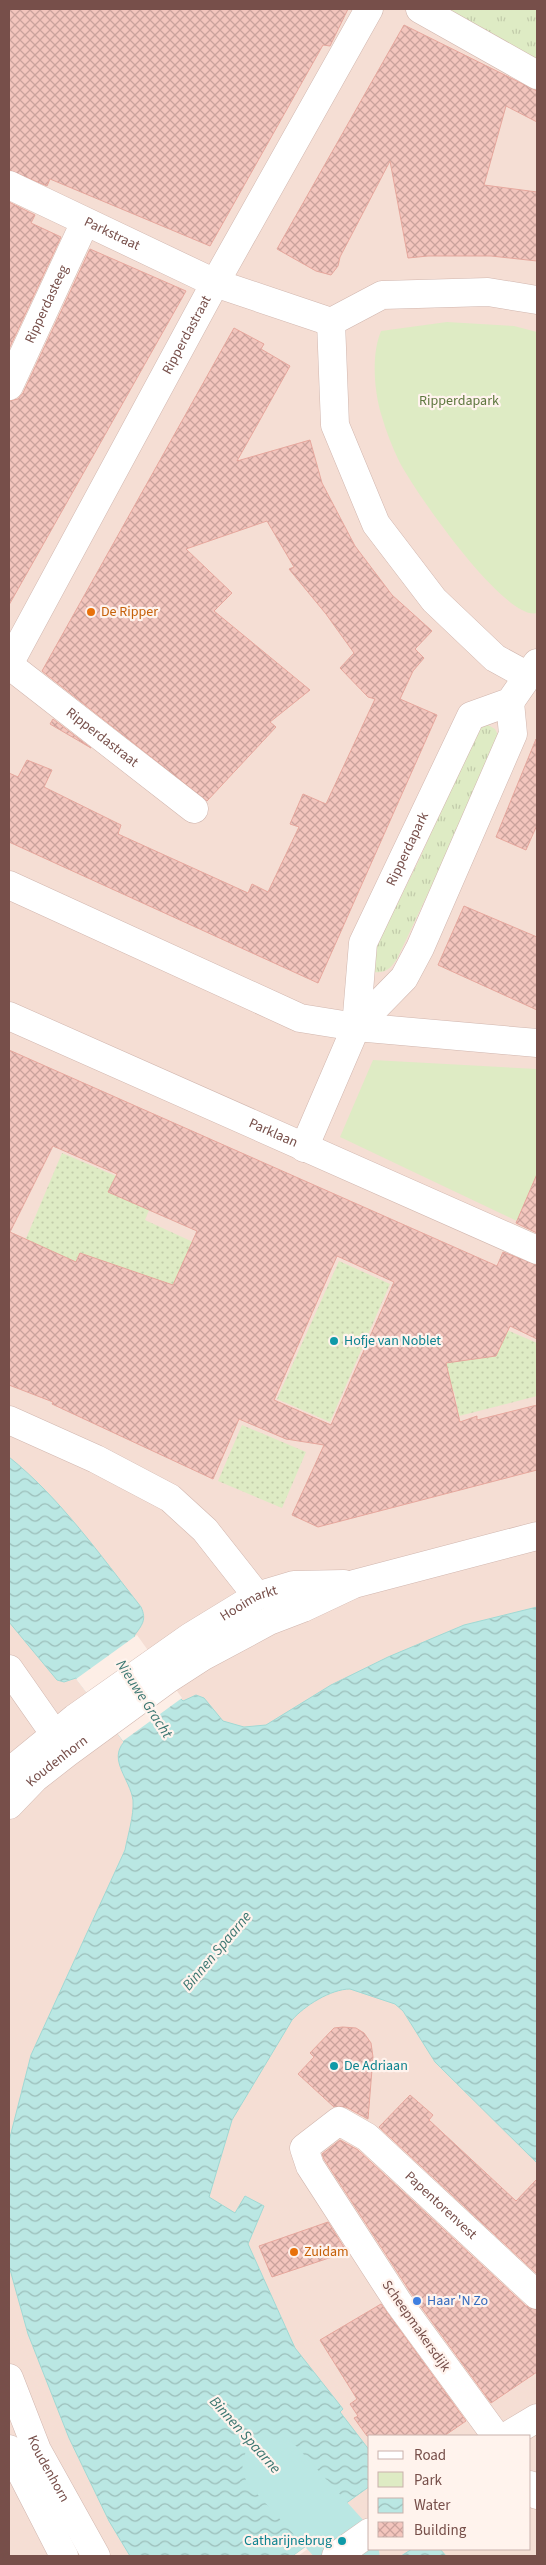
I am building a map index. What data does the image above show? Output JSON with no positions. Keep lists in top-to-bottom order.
{
  "streets": {
    "street": [
      "Parkstraat",
      "Ripperdasteeg",
      "Ripperdastraat",
      "Ripperdapark",
      "Parklaan",
      "Hooimarkt",
      "Koudenhorn",
      "Papentorenvest",
      "Scheepmakersdijk"
    ]
  },
  "crossings": [
    ["Parkstraat", "Ripperdasteeg"],
    ["Parkstraat", "Ripperdastraat"],
    ["Ripperdapark", "Parklaan"],
    ["Hooimarkt", "Koudenhorn"],
    ["Papentorenvest", "Scheepmakersdijk"]
  ],
  "water": ["Nieuwe Gracht", "Binnen Spaarne"],
  "parks": ["Ripperdapark"],
  "places": [
    "De Ripper",
    "Hofje van Noblet",
    "De Adriaan",
    "Zuidam",
    "Haar 'N Zo",
    "Catharijnebrug"
  ],
  "legend": [
    "Road",
    "Park",
    "Water",
    "Building"
  ]
}
